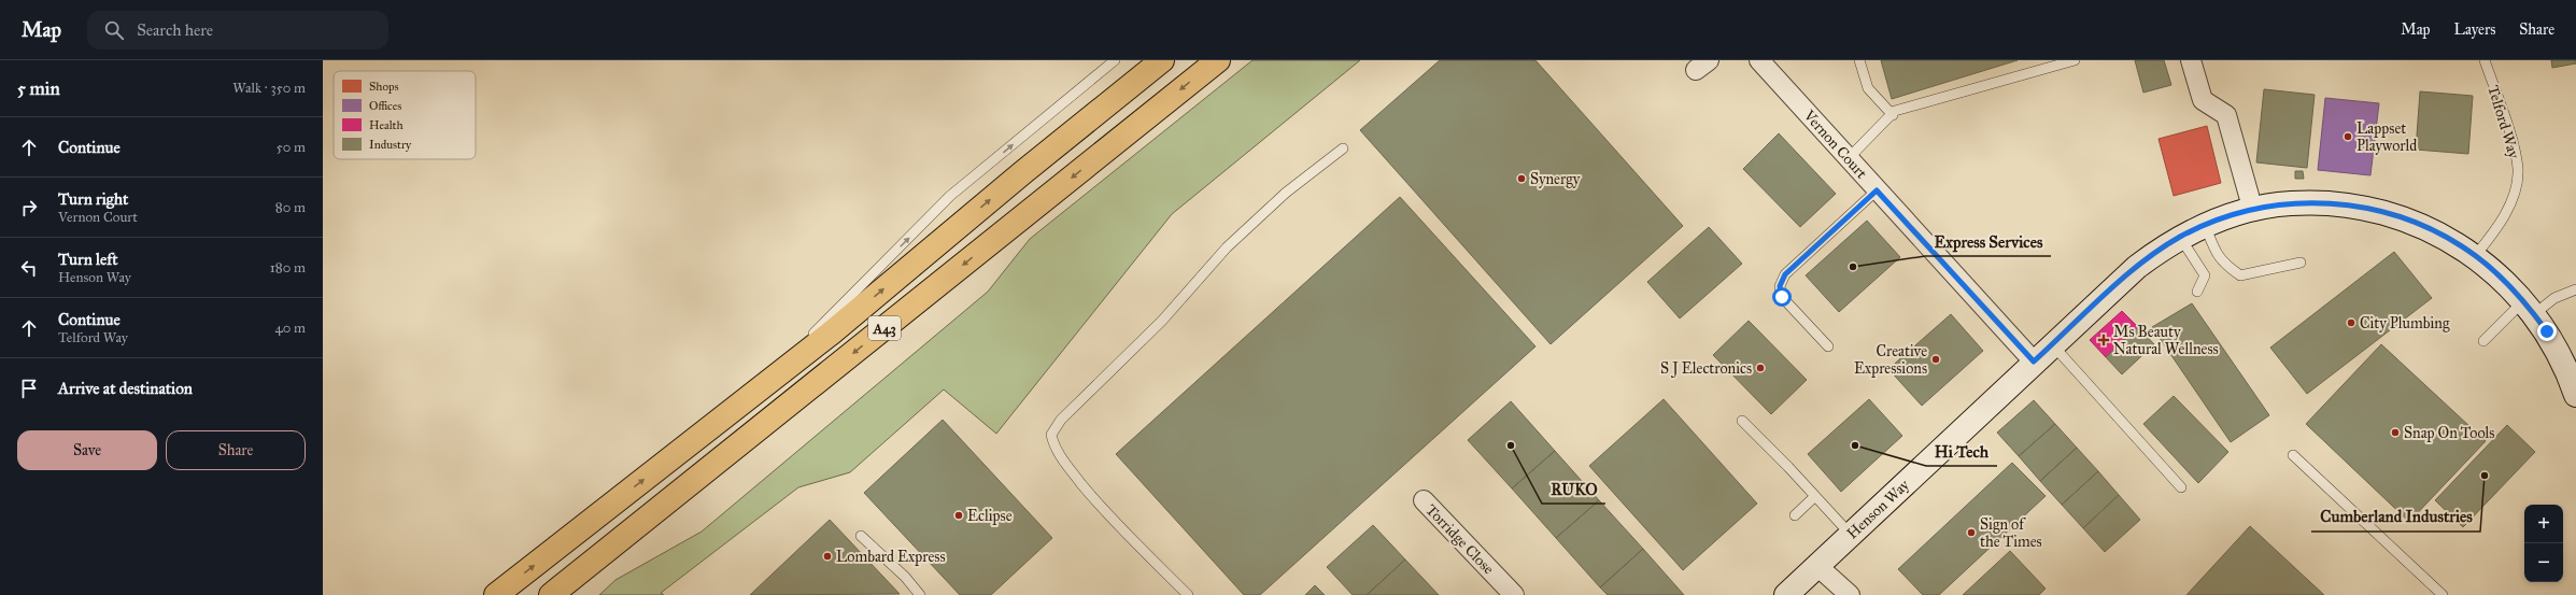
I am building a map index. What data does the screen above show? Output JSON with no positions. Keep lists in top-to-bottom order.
{
  "streets": {
    "highway": ["A43"],
    "street": ["Vernon Court", "Henson Way", "Torridge Close"],
    "lane": ["Telford Way"]
  },
  "crossings": [
    ["Telford Way", "Henson Way"],
    ["Vernon Court", "Henson Way"]
  ],
  "places": {
    "other": [
      "Lappset Playworld",
      "Synergy",
      "Express Services",
      "City Plumbing",
      "Creative Expressions",
      "S J Electronics",
      "Snap On Tools",
      "RUKO",
      "Hi Tech",
      "Cumberland Industries",
      "Eclipse",
      "Sign of the Times",
      "Lombard Express"
    ],
    "health": ["Ms Beauty Natural Wellness"]
  },
  "legend": [
    "Shops",
    "Offices",
    "Health",
    "Industry"
  ],
  "page": {
    "header": "Map",
    "search": "Search here",
    "nav": ["Map", "Layers", "Share"],
    "heading": ["5 min", "Walk · 350 m"],
    "list": [
      ["Continue", "50 m"],
      ["Turn right", "Vernon Court", "80 m"],
      ["Turn left", "Henson Way", "180 m"],
      ["Continue", "Telford Way", "40 m"],
      "Arrive at destination"
    ],
    "buttons": ["Save", "Share"],
    "map_buttons": ["+", "−"]
  }
}
